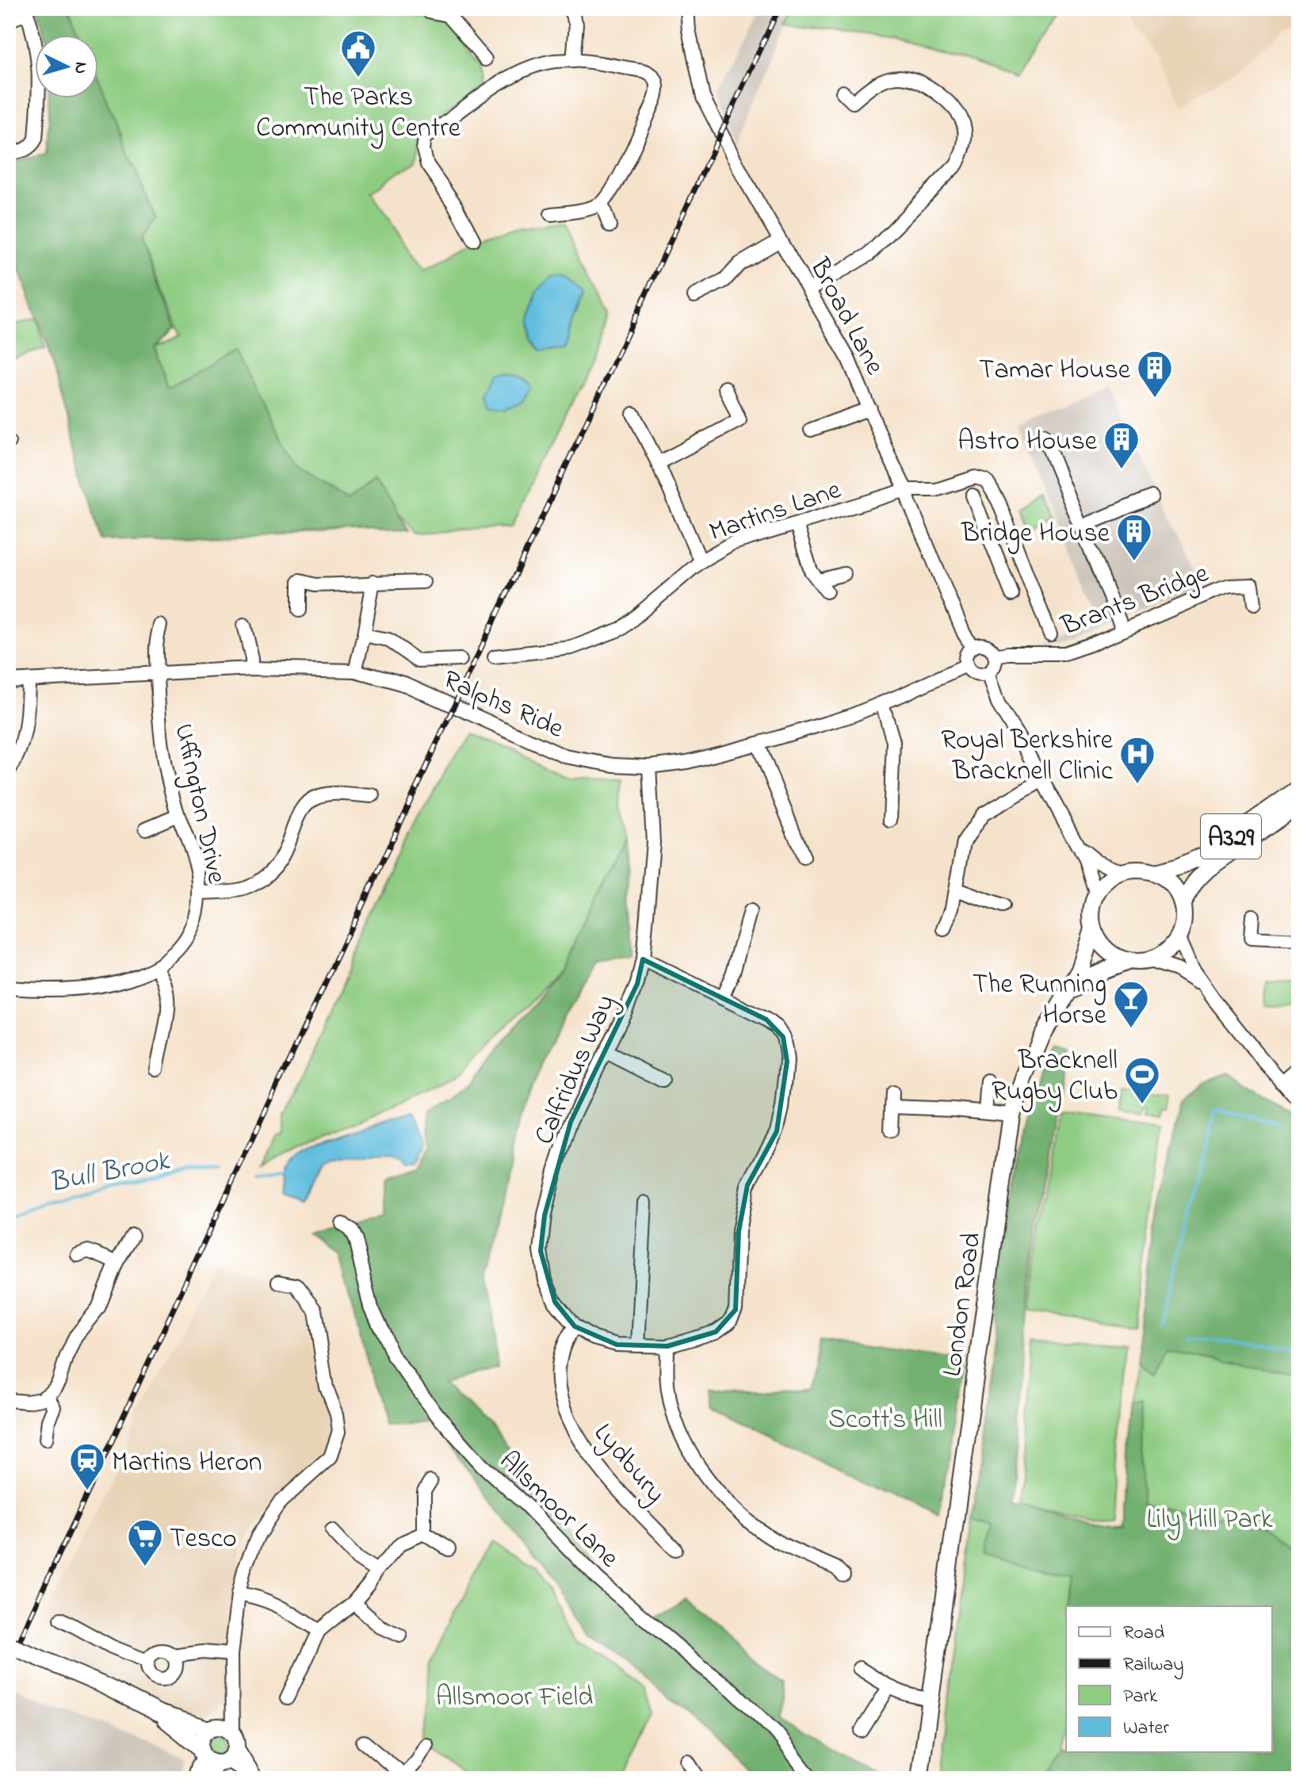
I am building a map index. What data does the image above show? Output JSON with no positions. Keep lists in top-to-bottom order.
{
  "streets": {
    "main road": ["A329", "London Road"],
    "street": [
      "Broad Lane",
      "Martins Lane",
      "Brants Bridge",
      "Ralphs Ride",
      "Uffington Drive",
      "Calfridus Way",
      "Lydbury",
      "Allsmoor Lane"
    ]
  },
  "crossings": [
    ["Broad Lane", "Martins Lane"],
    ["Broad Lane", "Brants Bridge"],
    ["Broad Lane", "Ralphs Ride"],
    ["Brants Bridge", "Ralphs Ride"],
    ["Ralphs Ride", "Uffington Drive"],
    ["Ralphs Ride", "Calfridus Way"],
    ["A329", "London Road"],
    ["Calfridus Way", "Lydbury"]
  ],
  "water": ["Bull Brook"],
  "parks": ["Scott's Hill", "Lily Hill Park", "Allsmoor Field"],
  "places": {
    "public building": ["The Parks Community Centre"],
    "building": ["Tamar House", "Astro House", "Bridge House"],
    "hospital": ["Royal Berkshire Bracknell Clinic"],
    "bar": ["The Running Horse"],
    "sports": ["Bracknell Rugby Club"],
    "station": ["Martins Heron"],
    "supermarket": ["Tesco"]
  },
  "legend": [
    "Road",
    "Railway",
    "Park",
    "Water"
  ],
  "north": "right"
}
